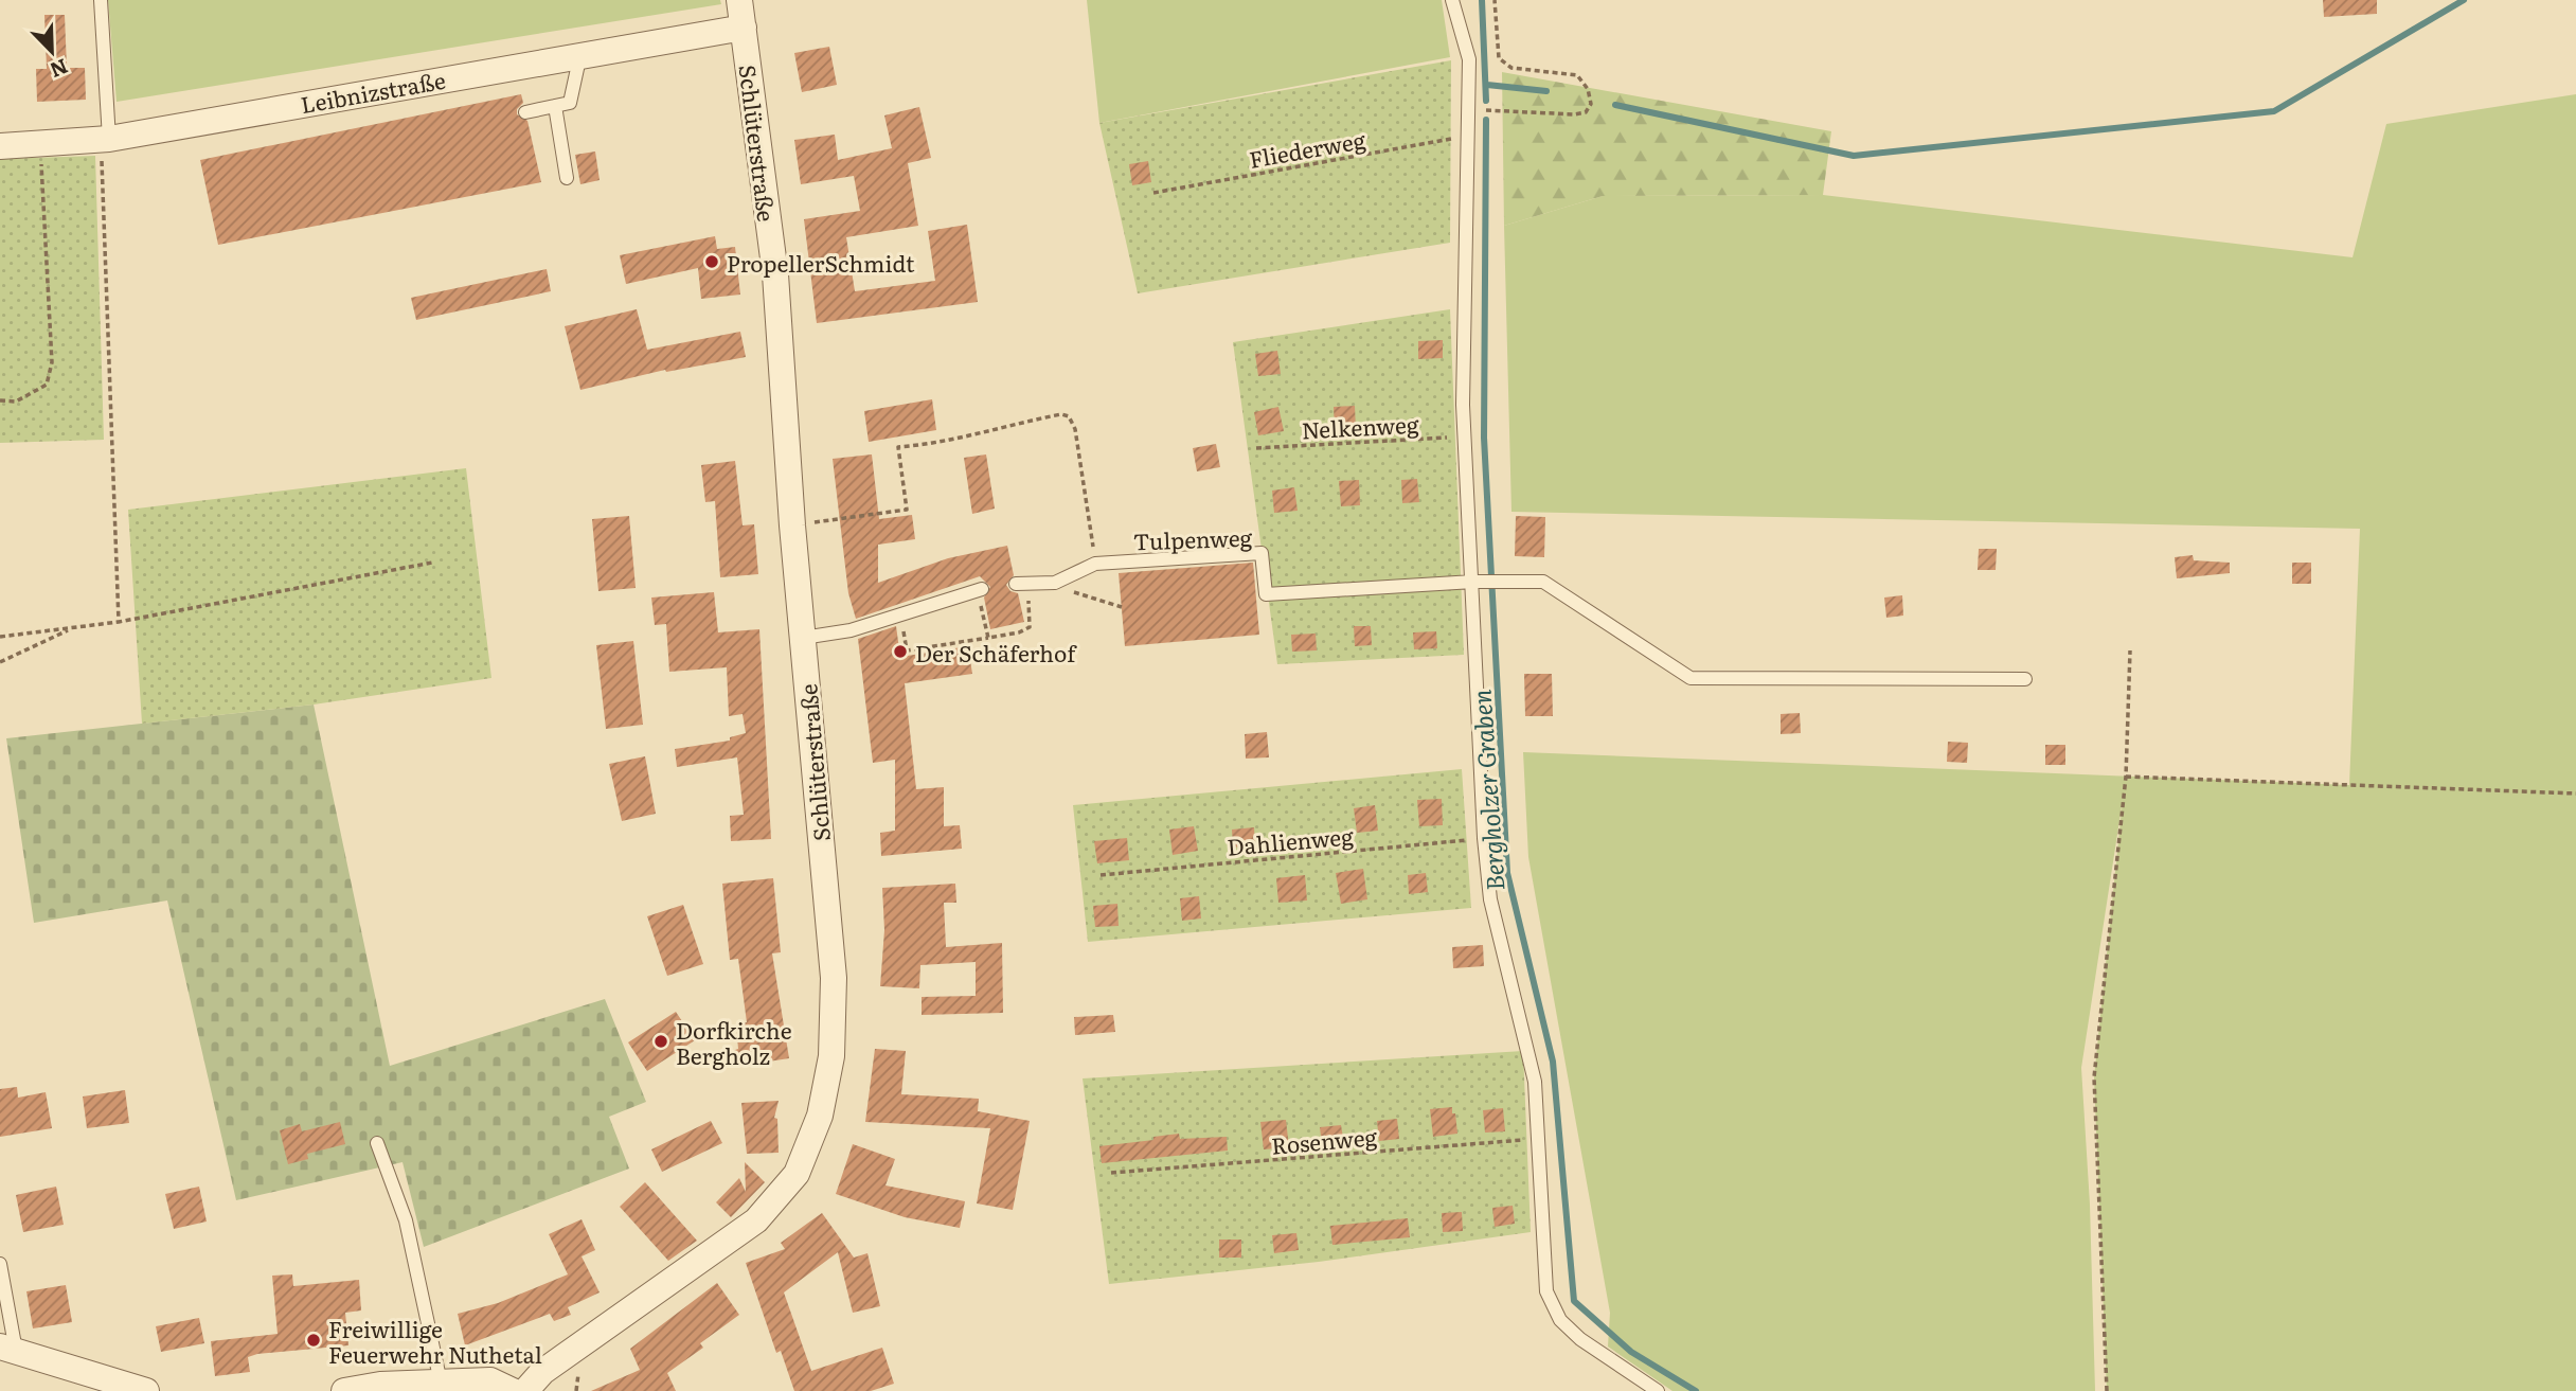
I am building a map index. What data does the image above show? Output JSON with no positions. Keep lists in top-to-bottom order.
{
  "streets": {
    "street": ["Leibnizstraße", "Schlüterstraße"],
    "lane": ["Tulpenweg"],
    "path": [
      "Fliederweg",
      "Nelkenweg",
      "Dahlienweg",
      "Rosenweg"
    ]
  },
  "crossings": [
    ["Leibnizstraße", "Schlüterstraße"]
  ],
  "water": ["Bergholzer Graben"],
  "places": [
    "PropellerSchmidt",
    "Der Schäferhof",
    "Dorfkirche Bergholz",
    "Freiwillige Feuerwehr Nuthetal"
  ],
  "north": "bottom right"
}
